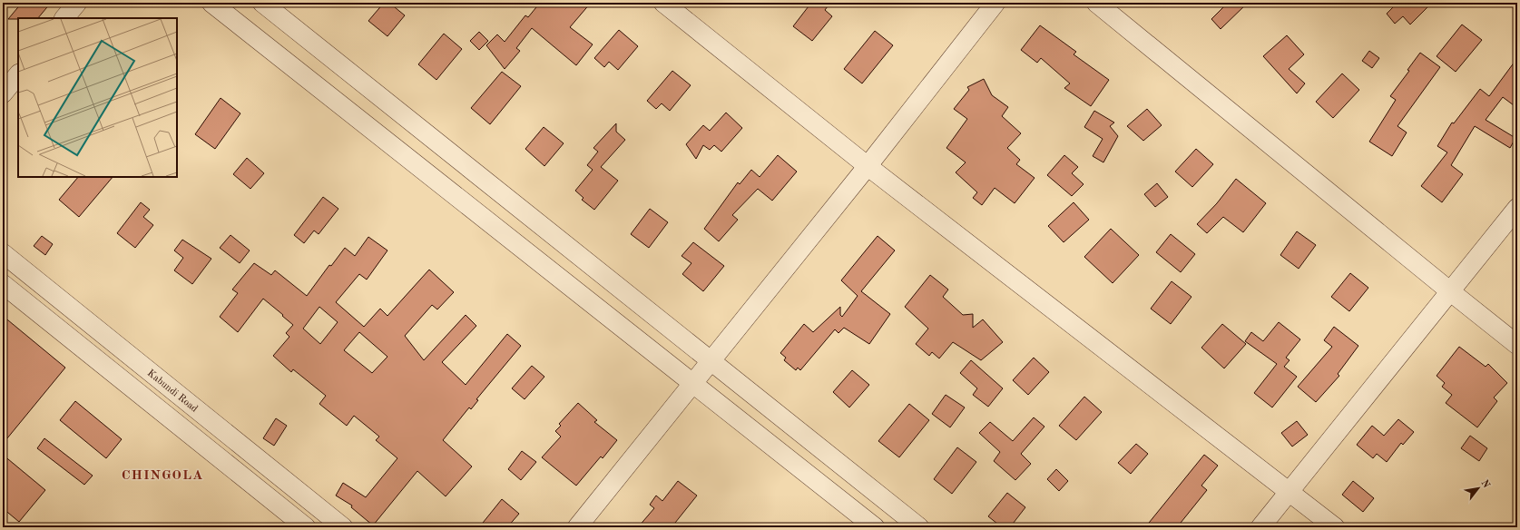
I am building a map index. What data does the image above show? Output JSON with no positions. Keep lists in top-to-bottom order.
{
  "streets": {
    "street": ["Kabundi Road"]
  },
  "districts": ["CHINGOLA"],
  "north": "top right"
}
